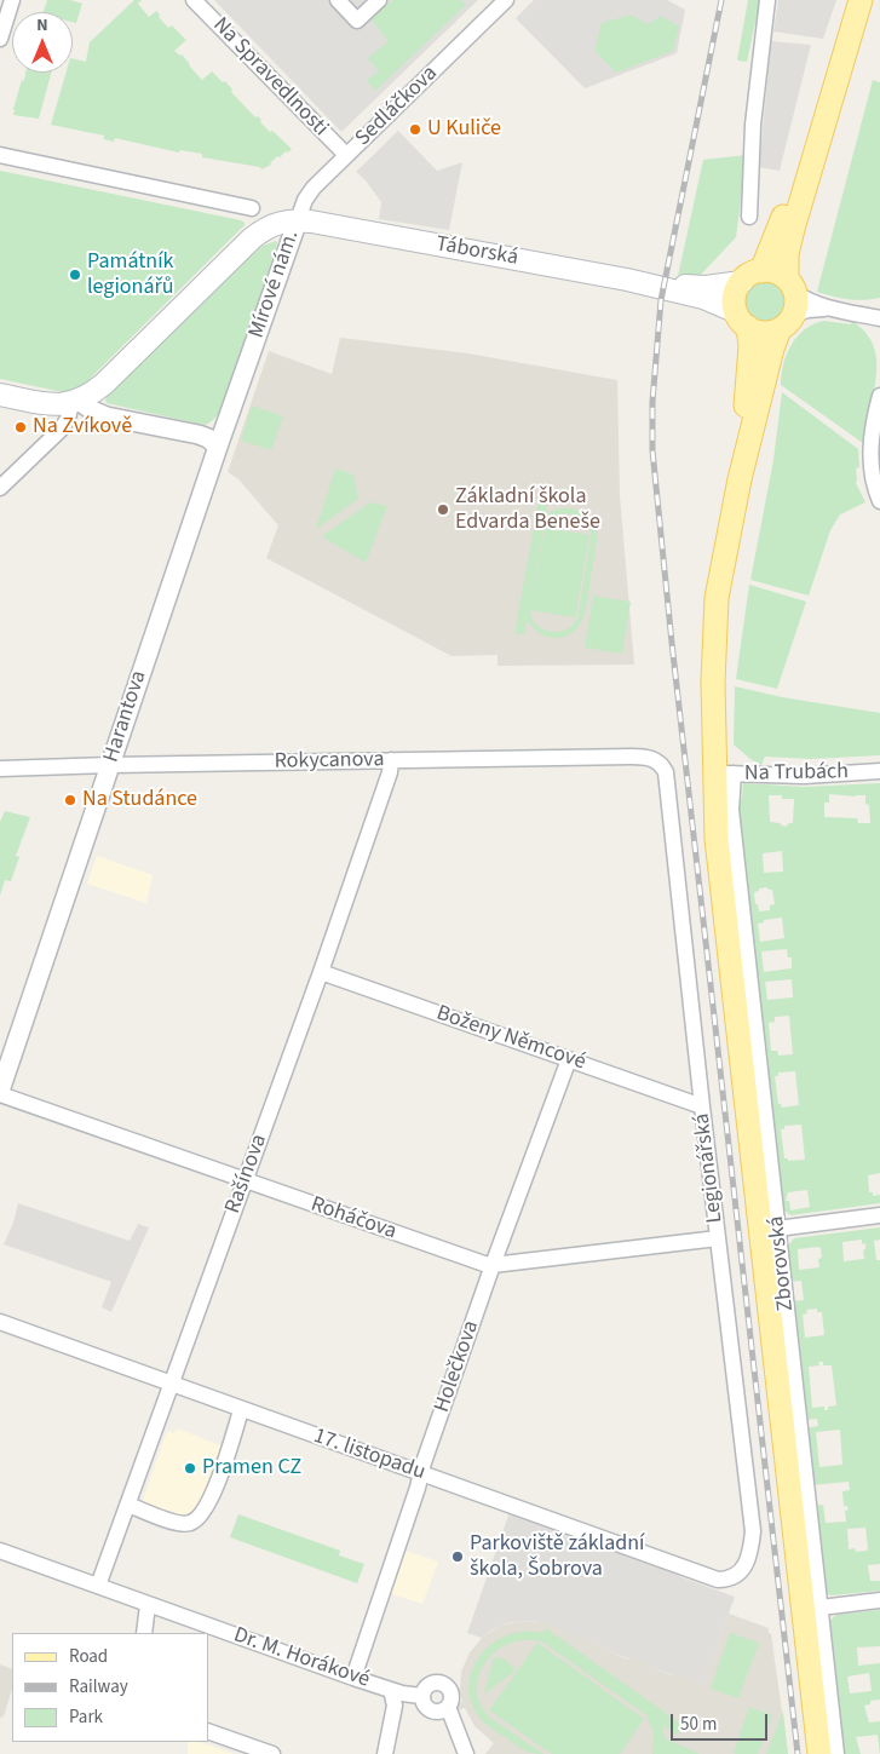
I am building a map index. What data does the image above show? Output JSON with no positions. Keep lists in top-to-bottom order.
{
  "streets": {
    "main road": ["Táborská", "Mírové nám."],
    "street": [
      "Na Spravedlnosti",
      "Sedláčkova",
      "Harantova",
      "Rokycanova",
      "Na Trubách",
      "Boženy Němcové",
      "Legionářská",
      "Rašínova",
      "Roháčova",
      "Zborovská",
      "Holečkova",
      "17. listopadu",
      "Dr. M. Horákové"
    ]
  },
  "crossings": [
    ["Na Spravedlnosti", "Sedláčkova"],
    ["Sedláčkova", "Táborská"],
    ["Sedláčkova", "Mírové nám."],
    ["Táborská", "Mírové nám."],
    ["Mírové nám.", "Harantova"],
    ["Harantova", "Rokycanova"],
    ["Harantova", "Roháčova"],
    ["Rokycanova", "Legionářská"],
    ["Rokycanova", "Rašínova"],
    ["Na Trubách", "Zborovská"],
    ["Boženy Němcové", "Legionářská"],
    ["Boženy Němcové", "Rašínova"],
    ["Boženy Němcové", "Holečkova"],
    ["Legionářská", "Roháčova"],
    ["Legionářská", "17. listopadu"],
    ["Rašínova", "Roháčova"],
    ["Rašínova", "17. listopadu"],
    ["Rašínova", "Dr. M. Horákové"],
    ["Roháčova", "Holečkova"],
    ["Holečkova", "17. listopadu"],
    ["Holečkova", "Dr. M. Horákové"]
  ],
  "places": [
    "U Kuliče",
    "Památník legionářů",
    "Na Zvíkově",
    "Základní škola Edvarda Beneše",
    "Na Studánce",
    "Pramen CZ",
    "Parkoviště základní škola, Šobrova"
  ],
  "legend": ["Road", "Railway", "Park"],
  "scale_bar": "50 m",
  "north": "top"
}
